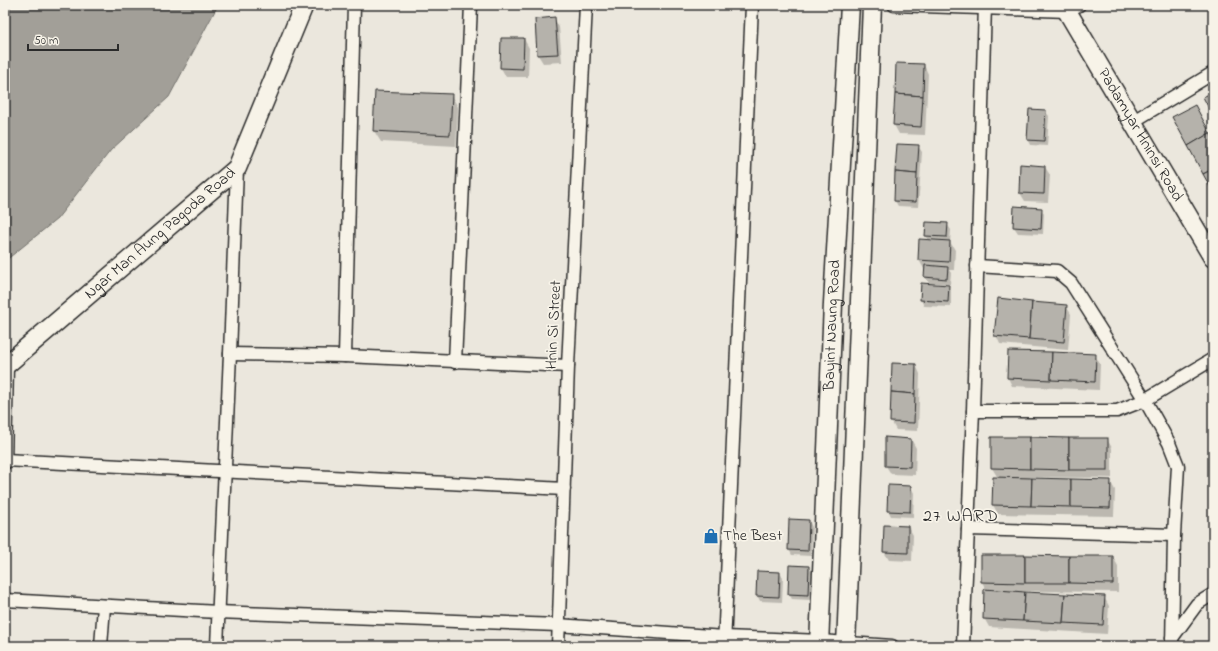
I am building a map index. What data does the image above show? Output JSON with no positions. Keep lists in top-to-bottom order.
{
  "streets": {
    "main road": ["Padamyar Hninsi Road", "Ngar Man Aung Pagoda Road", "Bayint Naung Road"],
    "street": ["Hnin Si Street"]
  },
  "districts": ["27 WARD"],
  "places": {
    "shop": ["The Best"]
  },
  "scale_bar": "50 m"
}
